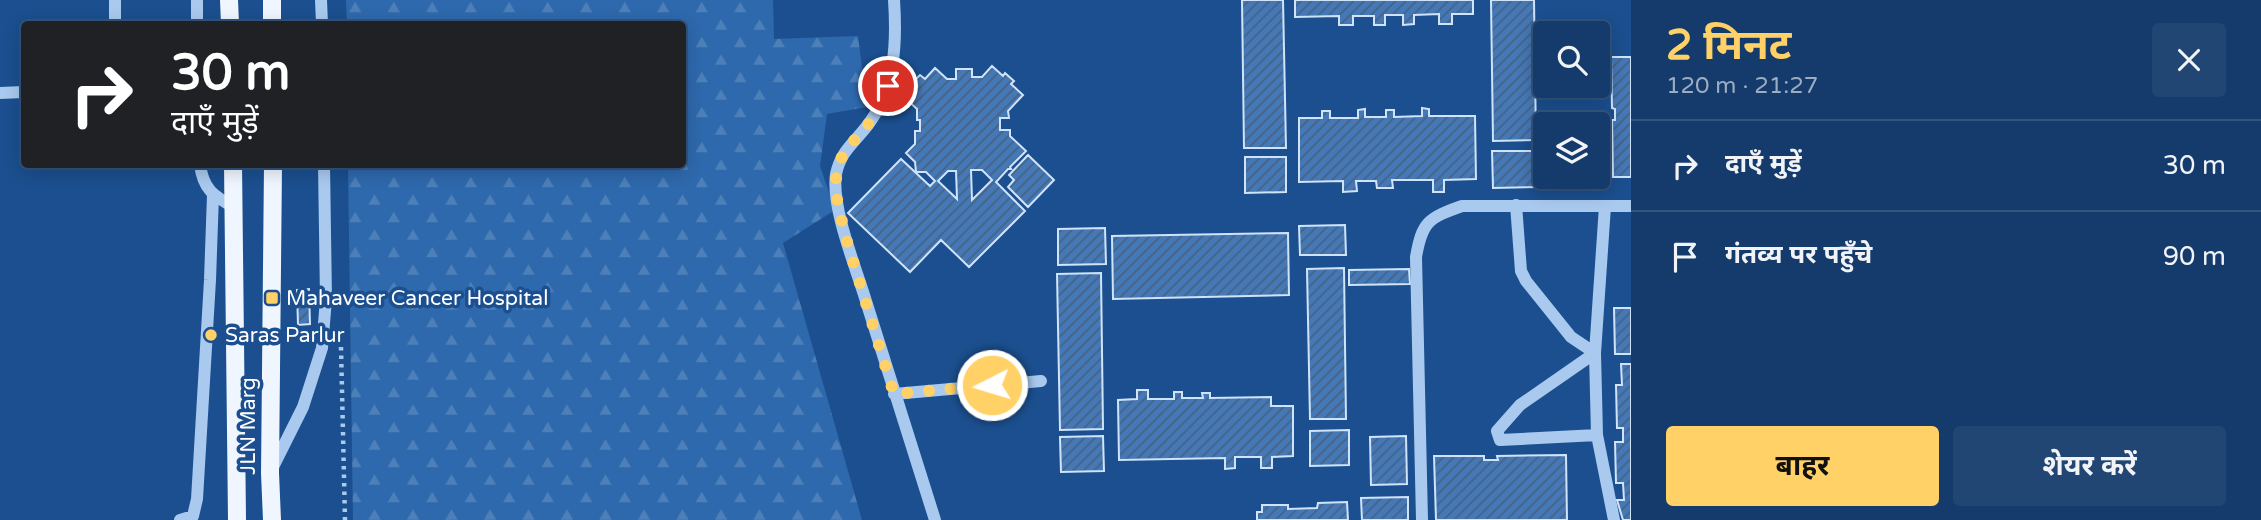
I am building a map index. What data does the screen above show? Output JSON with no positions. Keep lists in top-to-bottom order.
{
  "streets": {
    "main road": ["JLN Marg"]
  },
  "places": {
    "transit": ["Mahaveer Cancer Hospital"],
    "other": ["Saras Parlur"]
  },
  "page": {
    "heading": ["2 मिनट", "120 m · 21:27"],
    "turn": ["30 m", "दाएँ मुड़ें"],
    "list": [
      {
        "name": "दाएँ मुड़ें",
        "value": "30 m"
      },
      {
        "name": "गंतव्य पर पहुँचे",
        "value": "90 m"
      }
    ],
    "buttons": ["बाहर", "शेयर करें"]
  }
}
